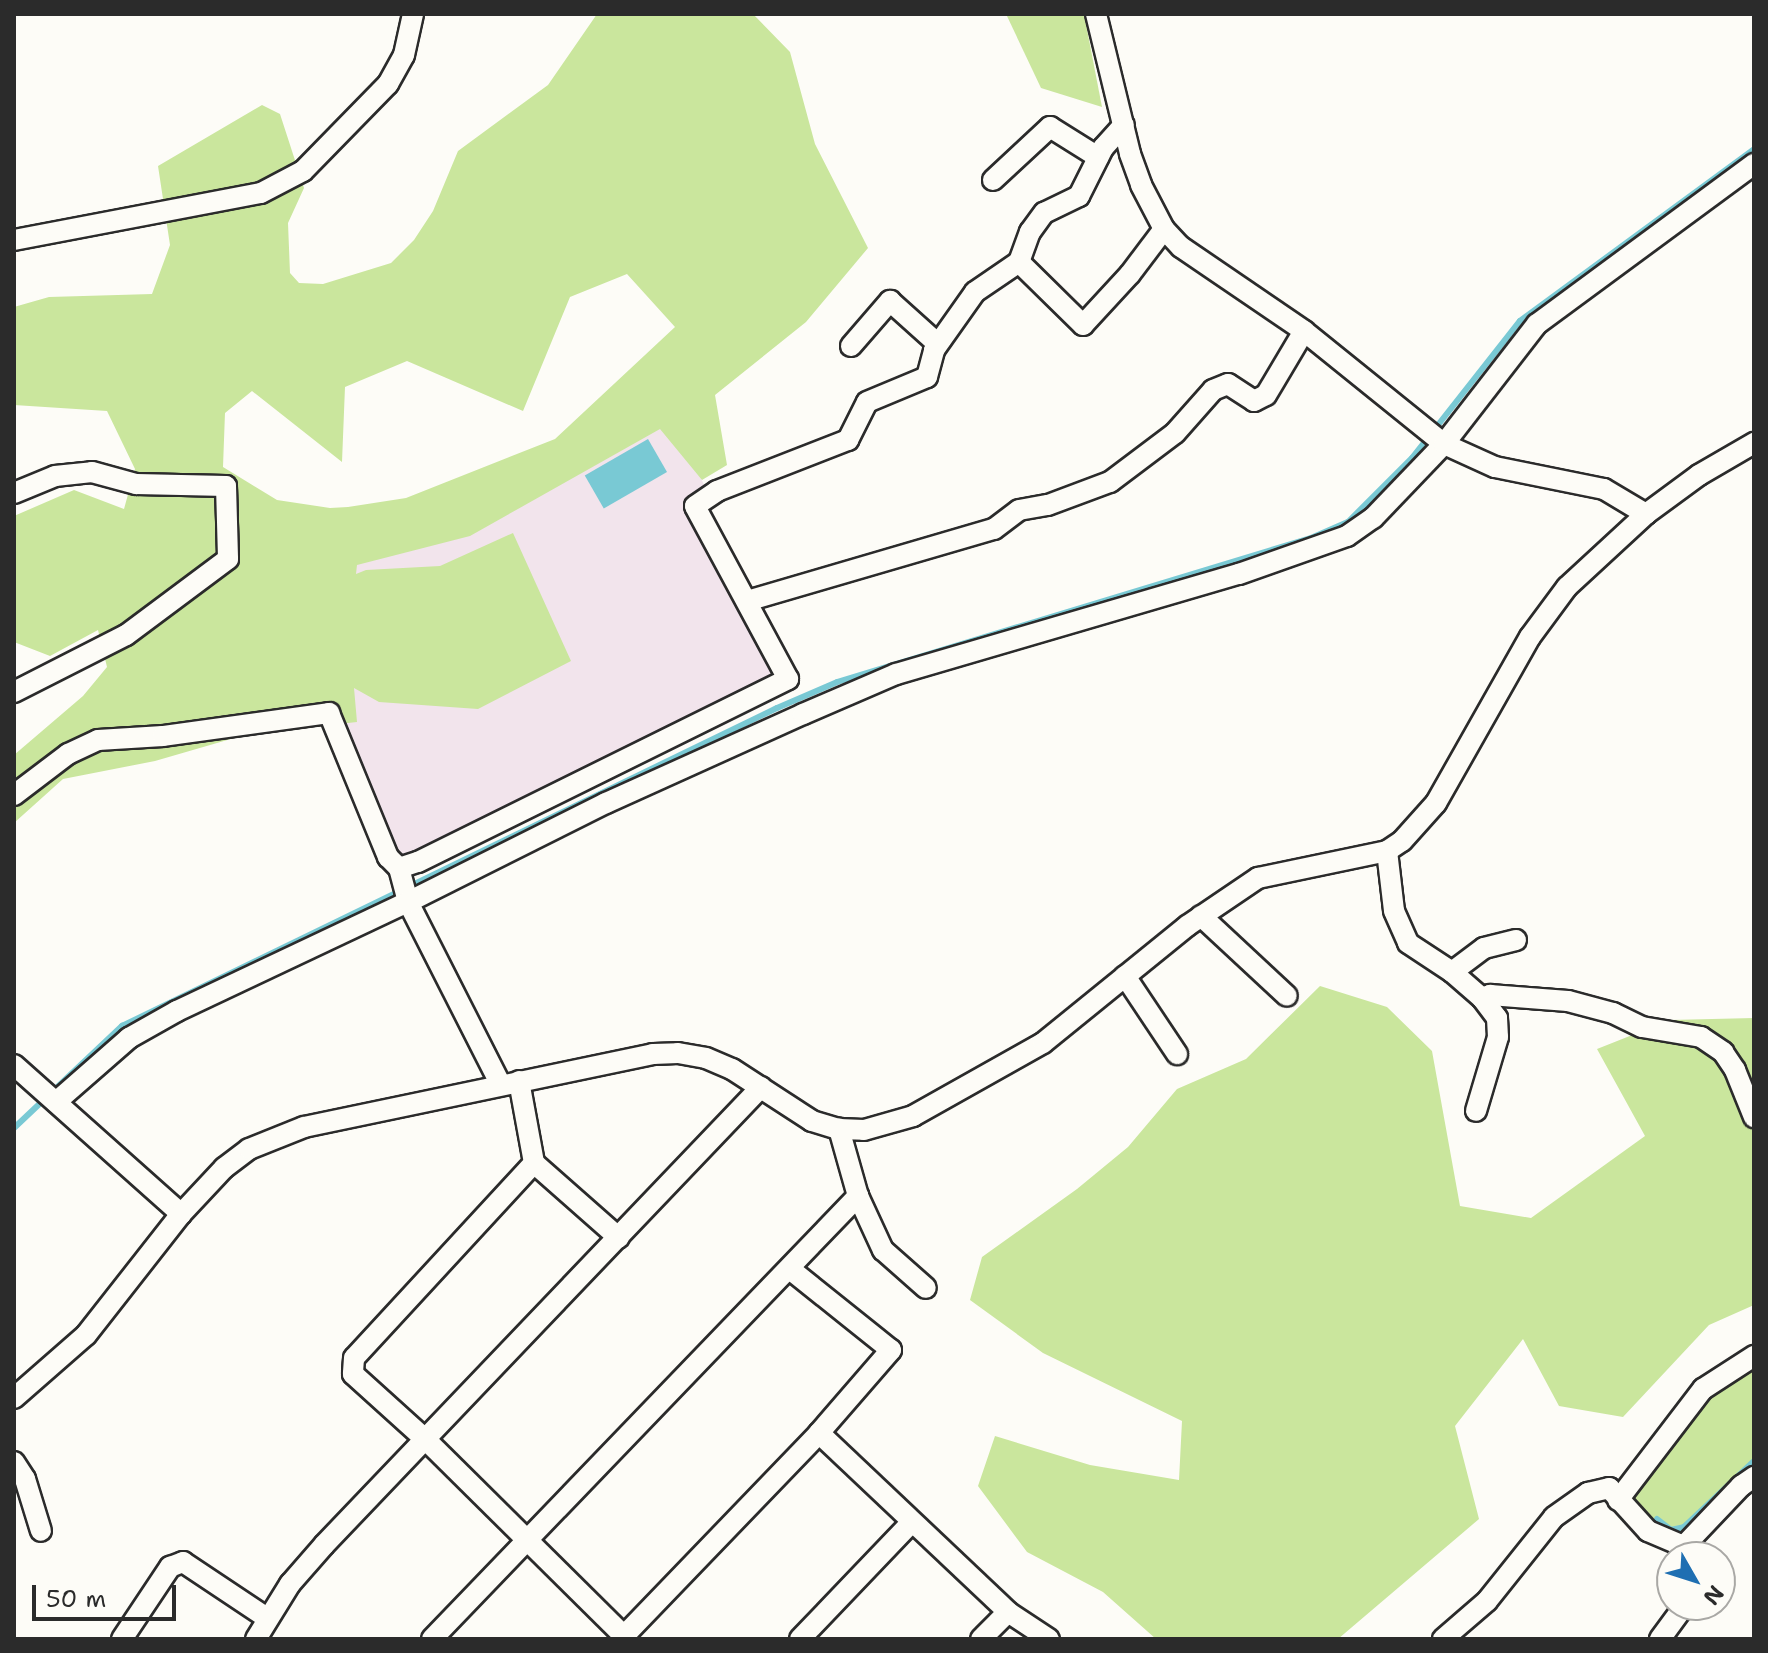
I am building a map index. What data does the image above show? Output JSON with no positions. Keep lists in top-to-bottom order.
{
  "scale_bar": "50 m",
  "north": "bottom right"
}
